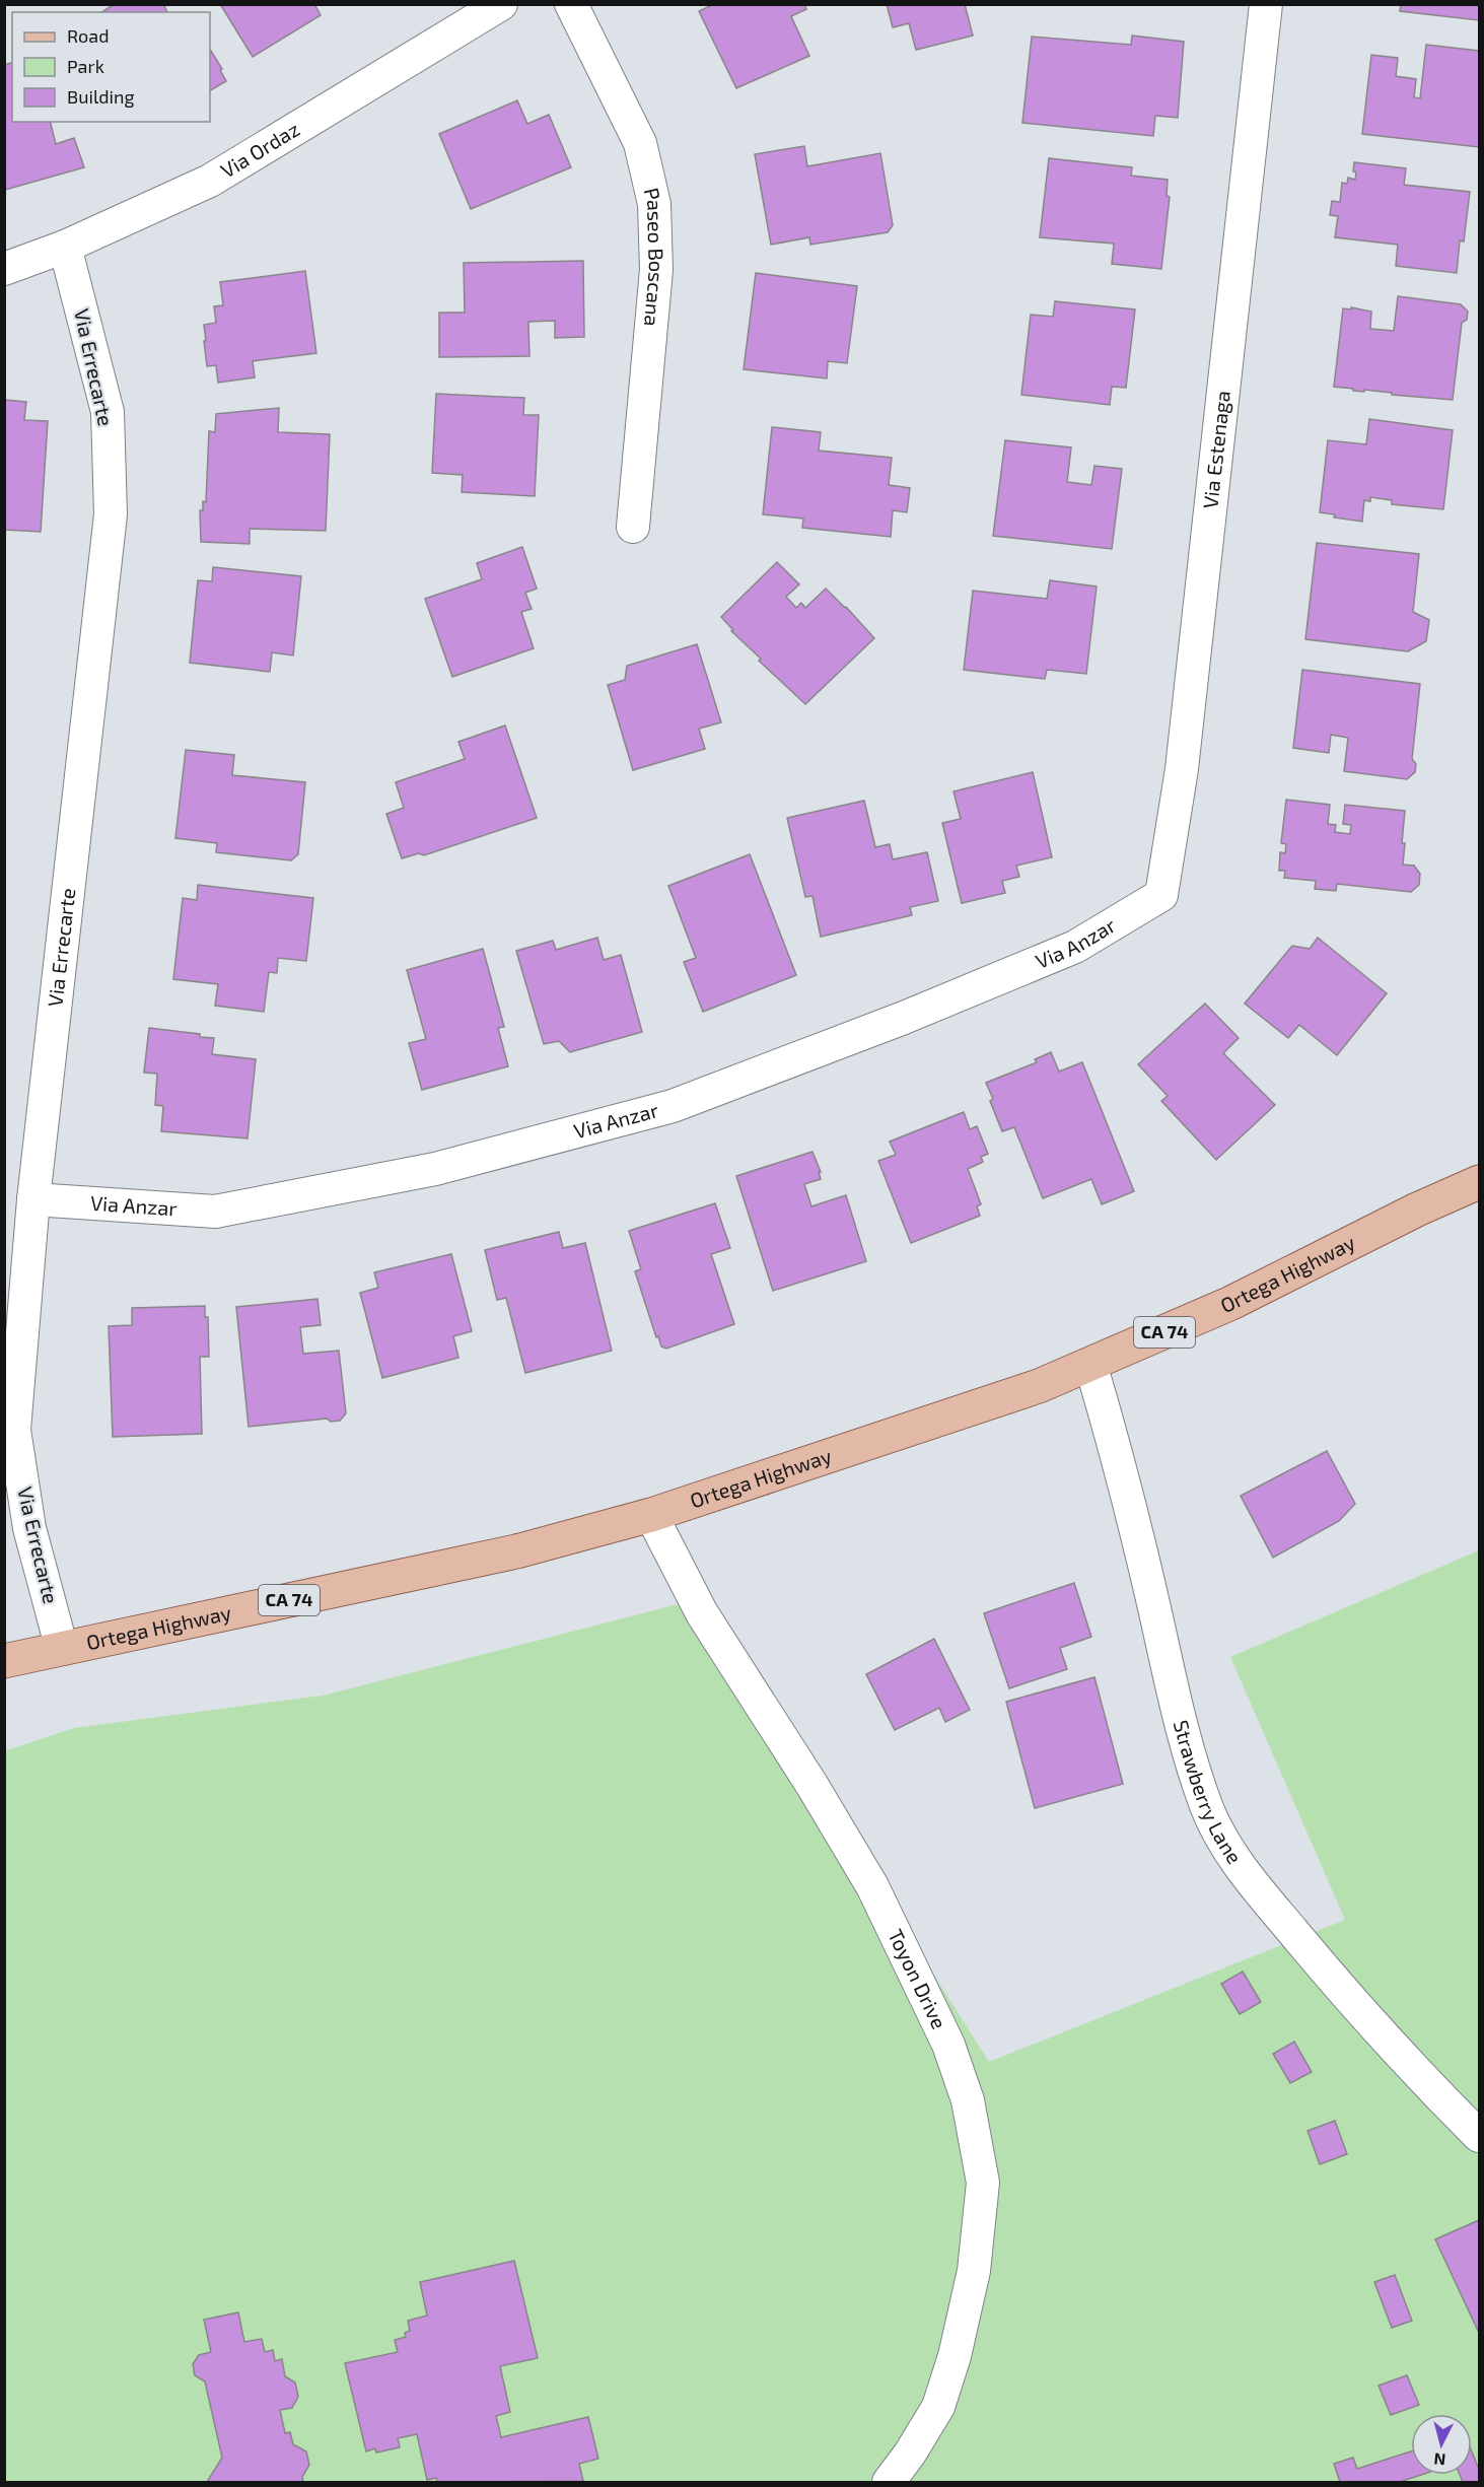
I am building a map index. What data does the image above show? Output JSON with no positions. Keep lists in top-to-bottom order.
{
  "streets": {
    "main road": ["Ortega Highway", "CA 74"],
    "street": [
      "Via Ordaz",
      "Paseo Boscana",
      "Via Errecarte",
      "Via Estenaga",
      "Via Anzar",
      "Strawberry Lane",
      "Toyon Drive"
    ]
  },
  "crossings": [
    ["Via Ordaz", "Via Errecarte"],
    ["Via Errecarte", "Via Anzar"],
    ["Via Errecarte", "Ortega Highway"],
    ["Via Estenaga", "Via Anzar"],
    ["Ortega Highway", "Strawberry Lane"],
    ["Ortega Highway", "Toyon Drive"]
  ],
  "legend": ["Road", "Park", "Building"],
  "north": "bottom"
}
